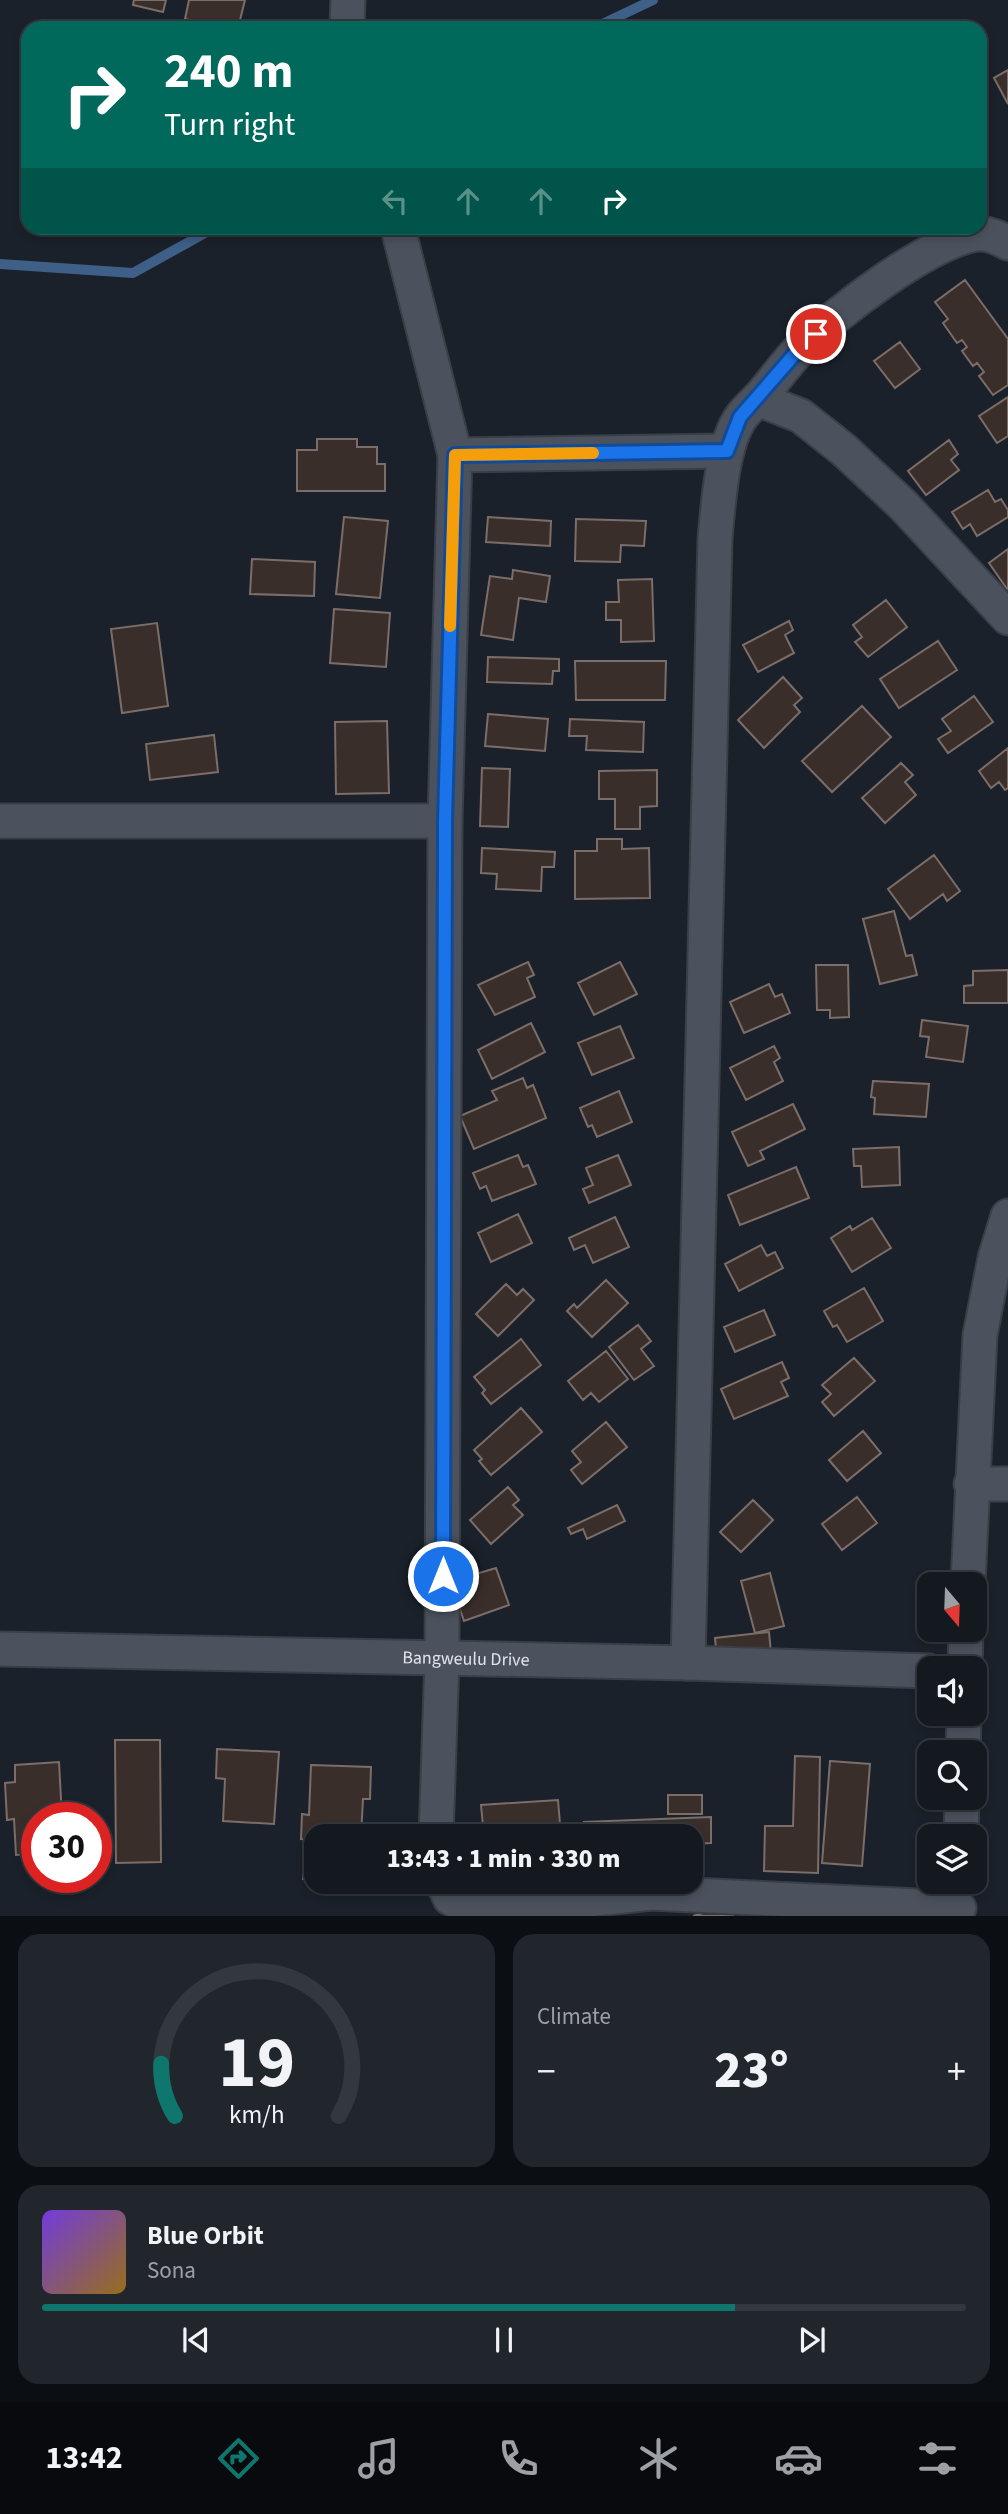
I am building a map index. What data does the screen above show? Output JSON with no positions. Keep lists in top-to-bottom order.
{
  "streets": {
    "street": ["Bangweulu Drive"]
  },
  "north": "bottom",
  "page": {
    "turn": ["240 m", "Turn right"],
    "limit": "30",
    "trip": "13:43 · 1 min · 330 m",
    "tile": "Climate",
    "heat": ["−", "23°", "+"],
    "song": ["Blue Orbit", "Sona"],
    "tabs": "13:42",
    "gauge": ["19", "km/h"]
  }
}
